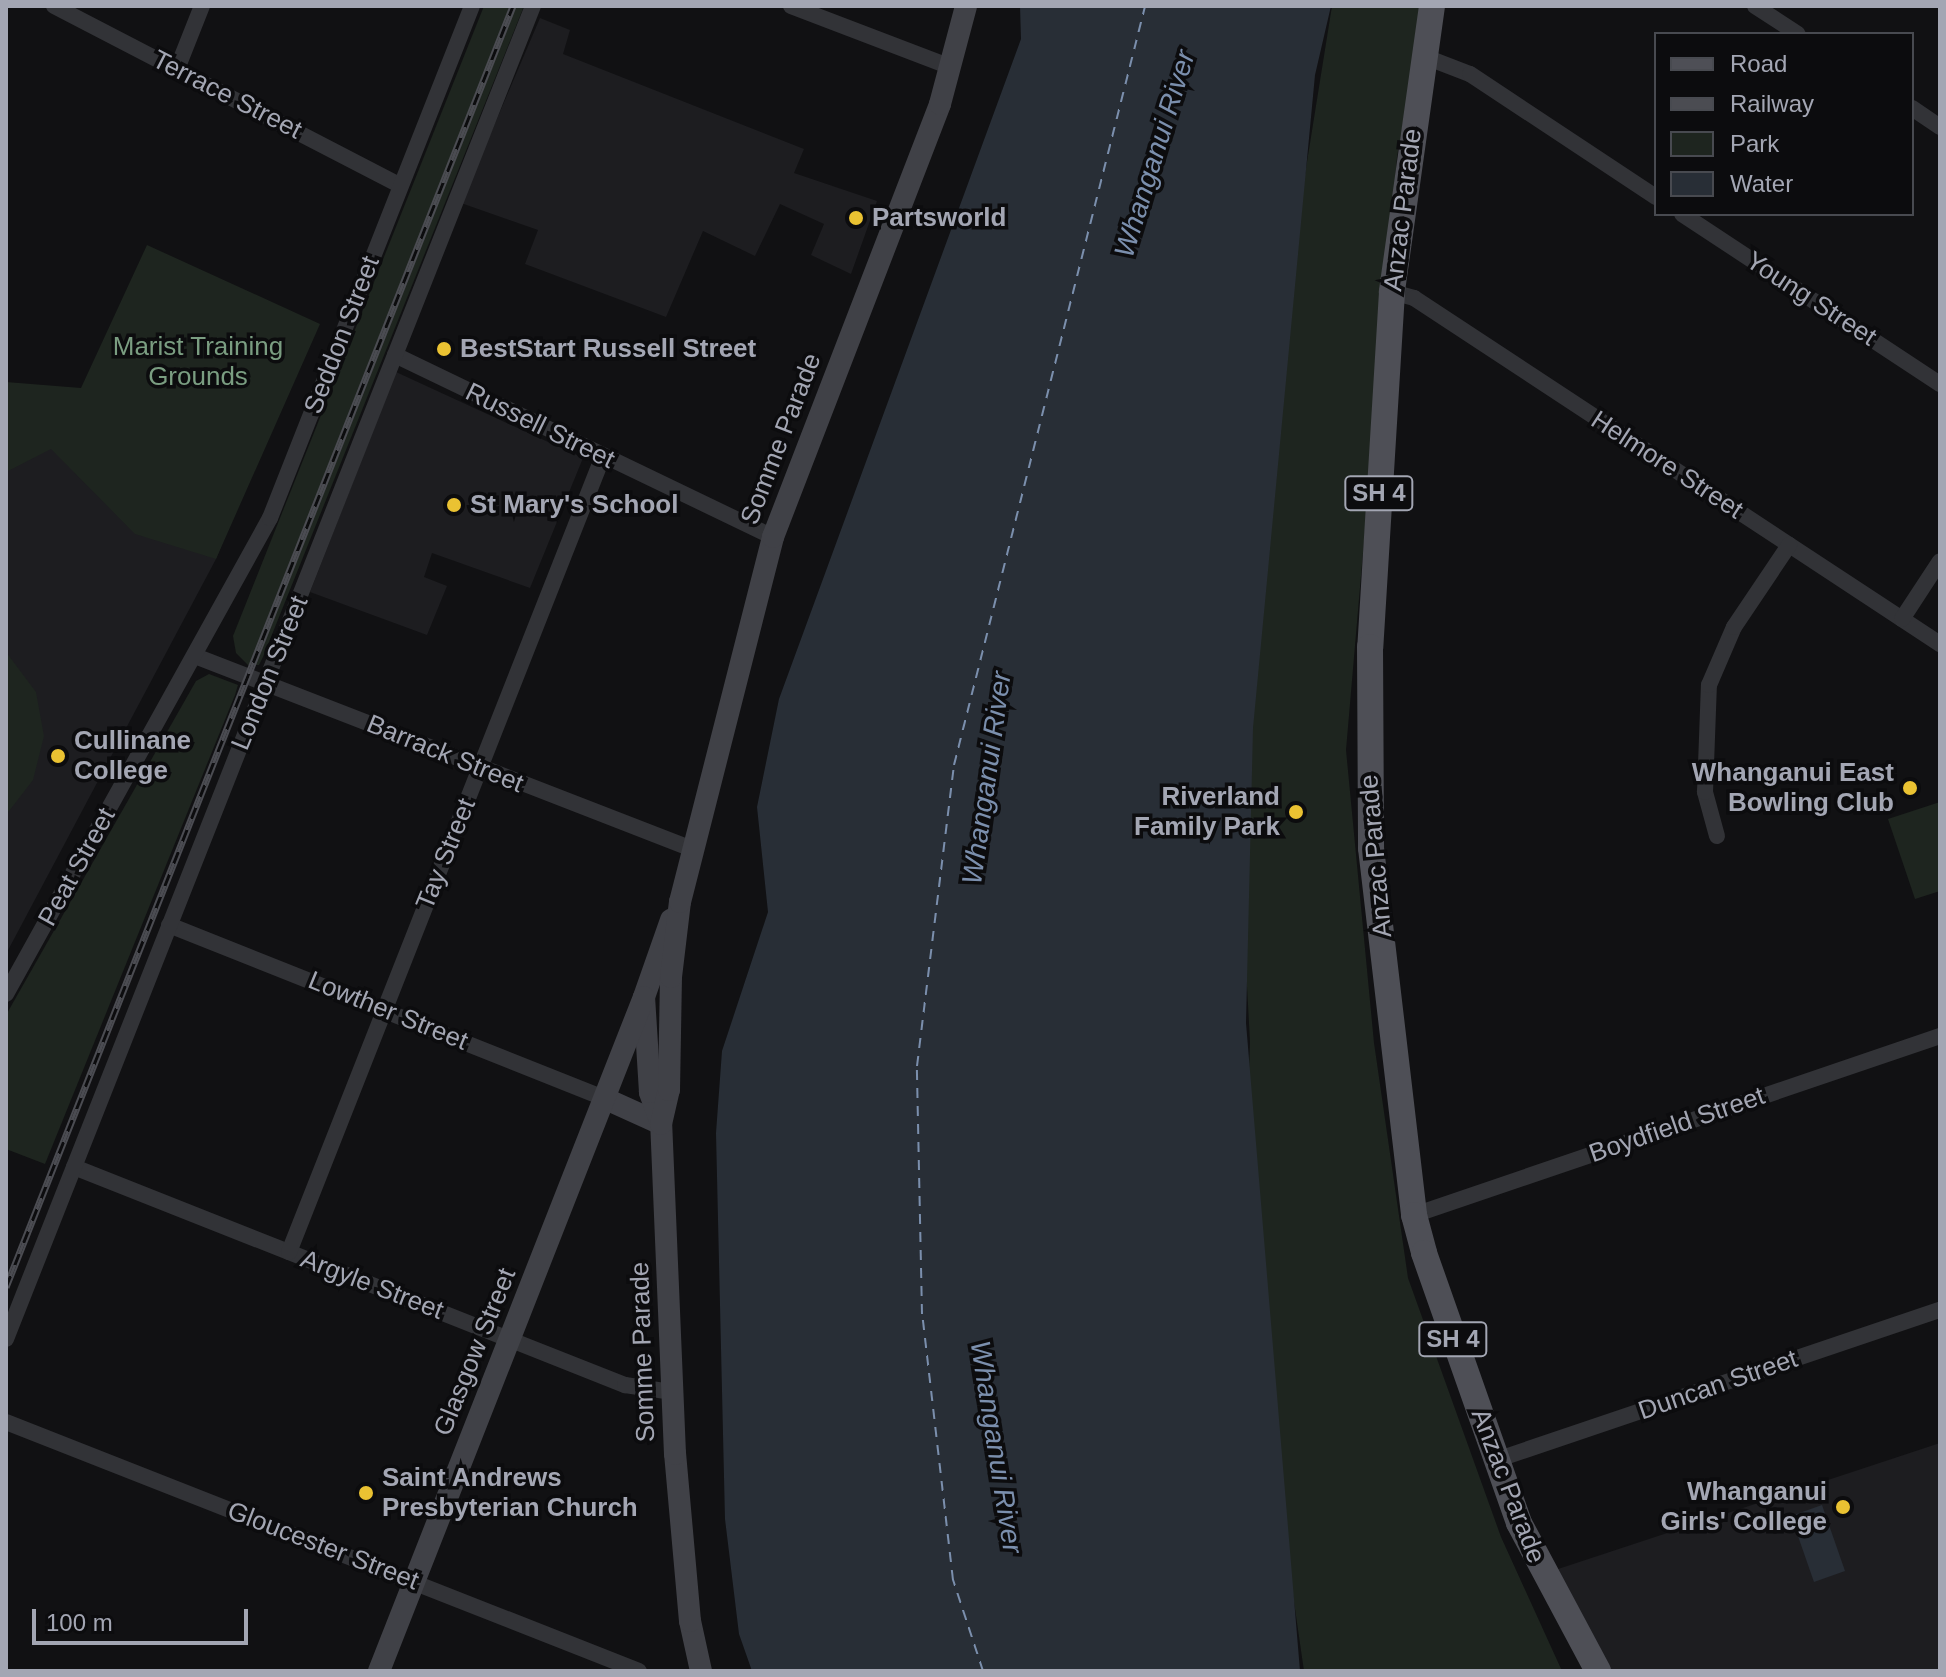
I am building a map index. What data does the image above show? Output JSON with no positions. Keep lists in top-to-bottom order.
{
  "streets": {
    "main road": [
      "Anzac Parade",
      "Somme Parade",
      "SH 4",
      "Glasgow Street"
    ],
    "street": [
      "Terrace Street",
      "Young Street",
      "Seddon Street",
      "Russell Street",
      "Helmore Street",
      "London Street",
      "Barrack Street",
      "Tay Street",
      "Peat Street",
      "Lowther Street",
      "Boydfield Street",
      "Argyle Street",
      "Duncan Street",
      "Gloucester Street"
    ]
  },
  "crossings": [
    ["Terrace Street", "Seddon Street"],
    ["Anzac Parade", "Helmore Street"],
    ["Anzac Parade", "Boydfield Street"],
    ["Anzac Parade", "Duncan Street"],
    ["Seddon Street", "Barrack Street"],
    ["Seddon Street", "Peat Street"],
    ["Russell Street", "Somme Parade"],
    ["Russell Street", "London Street"],
    ["Russell Street", "Tay Street"],
    ["Somme Parade", "Barrack Street"],
    ["Somme Parade", "Argyle Street"],
    ["Somme Parade", "Glasgow Street"],
    ["London Street", "Barrack Street"],
    ["London Street", "Lowther Street"],
    ["London Street", "Argyle Street"],
    ["Barrack Street", "Tay Street"],
    ["Barrack Street", "Peat Street"],
    ["Tay Street", "Lowther Street"],
    ["Tay Street", "Argyle Street"],
    ["Lowther Street", "Glasgow Street"],
    ["Argyle Street", "Glasgow Street"],
    ["Glasgow Street", "Gloucester Street"]
  ],
  "water": ["Whanganui River"],
  "parks": ["Marist Training Grounds"],
  "places": [
    "Partsworld",
    "BestStart Russell Street",
    "St Mary's School",
    "Cullinane College",
    "Whanganui East Bowling Club",
    "Riverland Family Park",
    "Saint Andrews Presbyterian Church",
    "Whanganui Girls' College"
  ],
  "legend": [
    "Road",
    "Railway",
    "Park",
    "Water"
  ],
  "scale_bar": "100 m"
}
